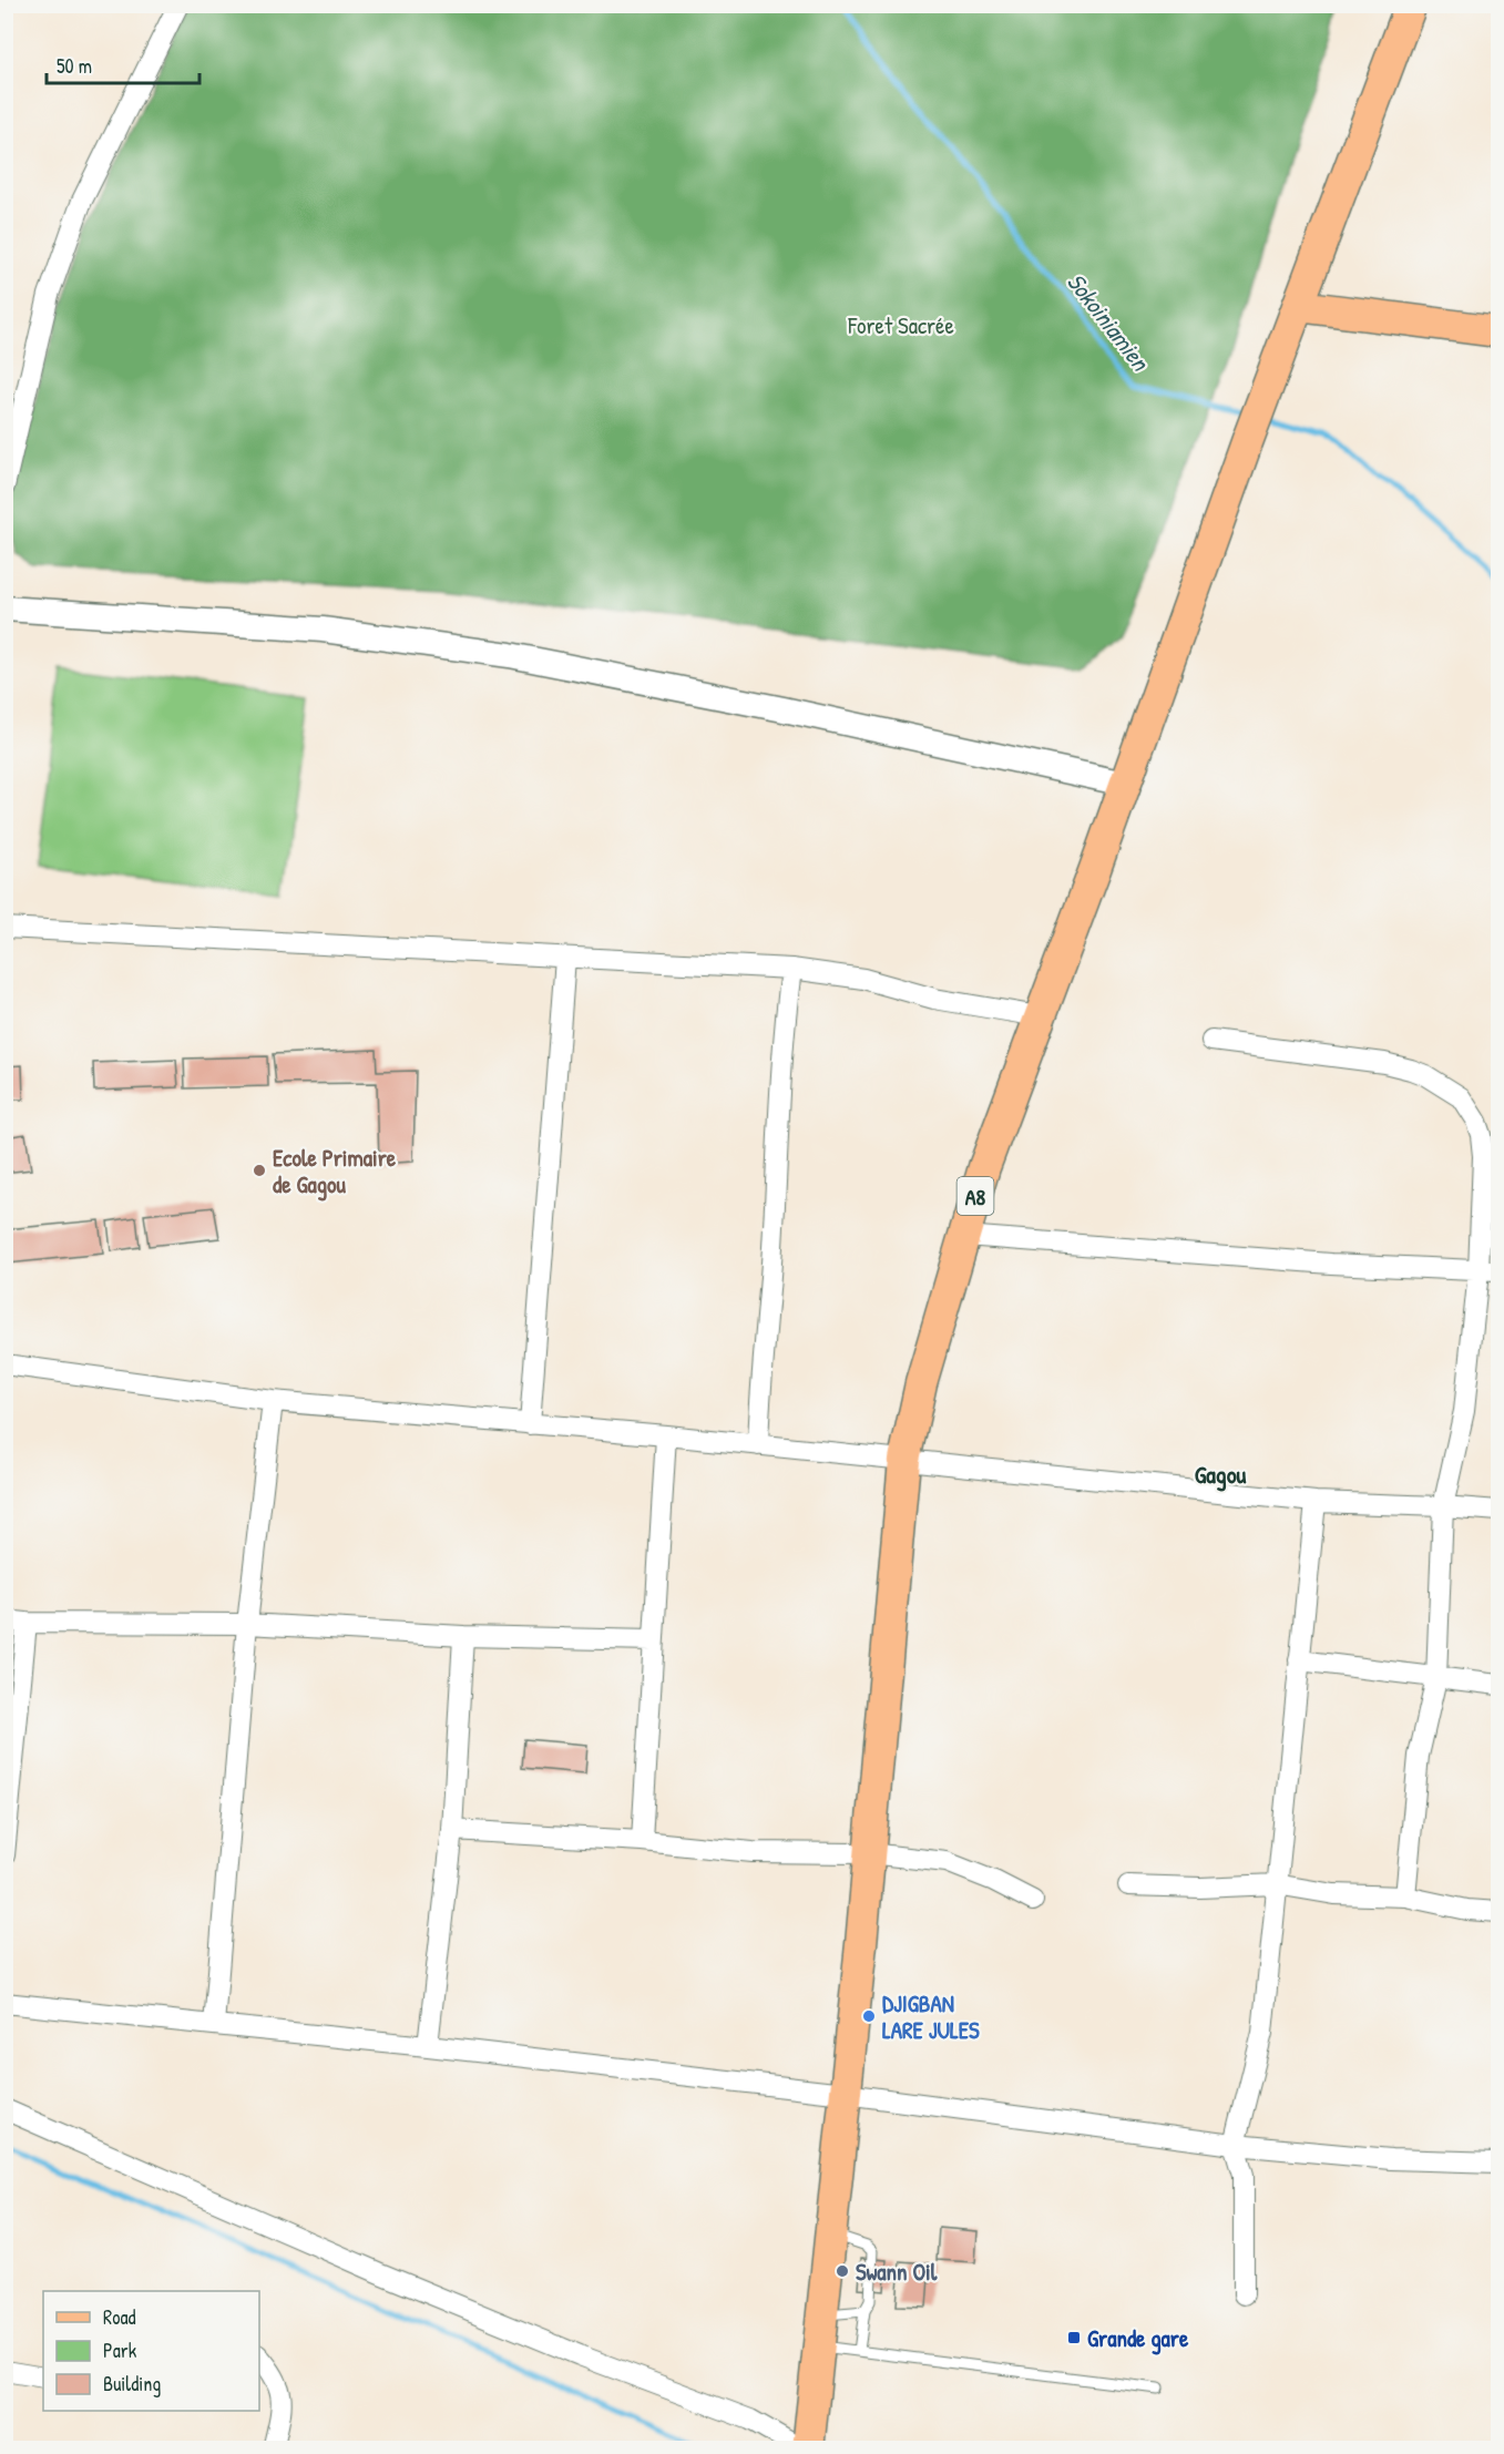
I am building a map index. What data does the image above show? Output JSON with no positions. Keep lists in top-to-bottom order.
{
  "streets": {
    "main road": ["A8"]
  },
  "districts": ["Gagou"],
  "water": ["Sokoiniamien"],
  "parks": ["Foret Sacrée"],
  "places": {
    "other": ["Ecole Primaire de Gagou", "DJIGBAN LARE JULES", "Swann Oil"],
    "transit": ["Grande gare"]
  },
  "legend": ["Road", "Park", "Building"],
  "scale_bar": "50 m"
}
